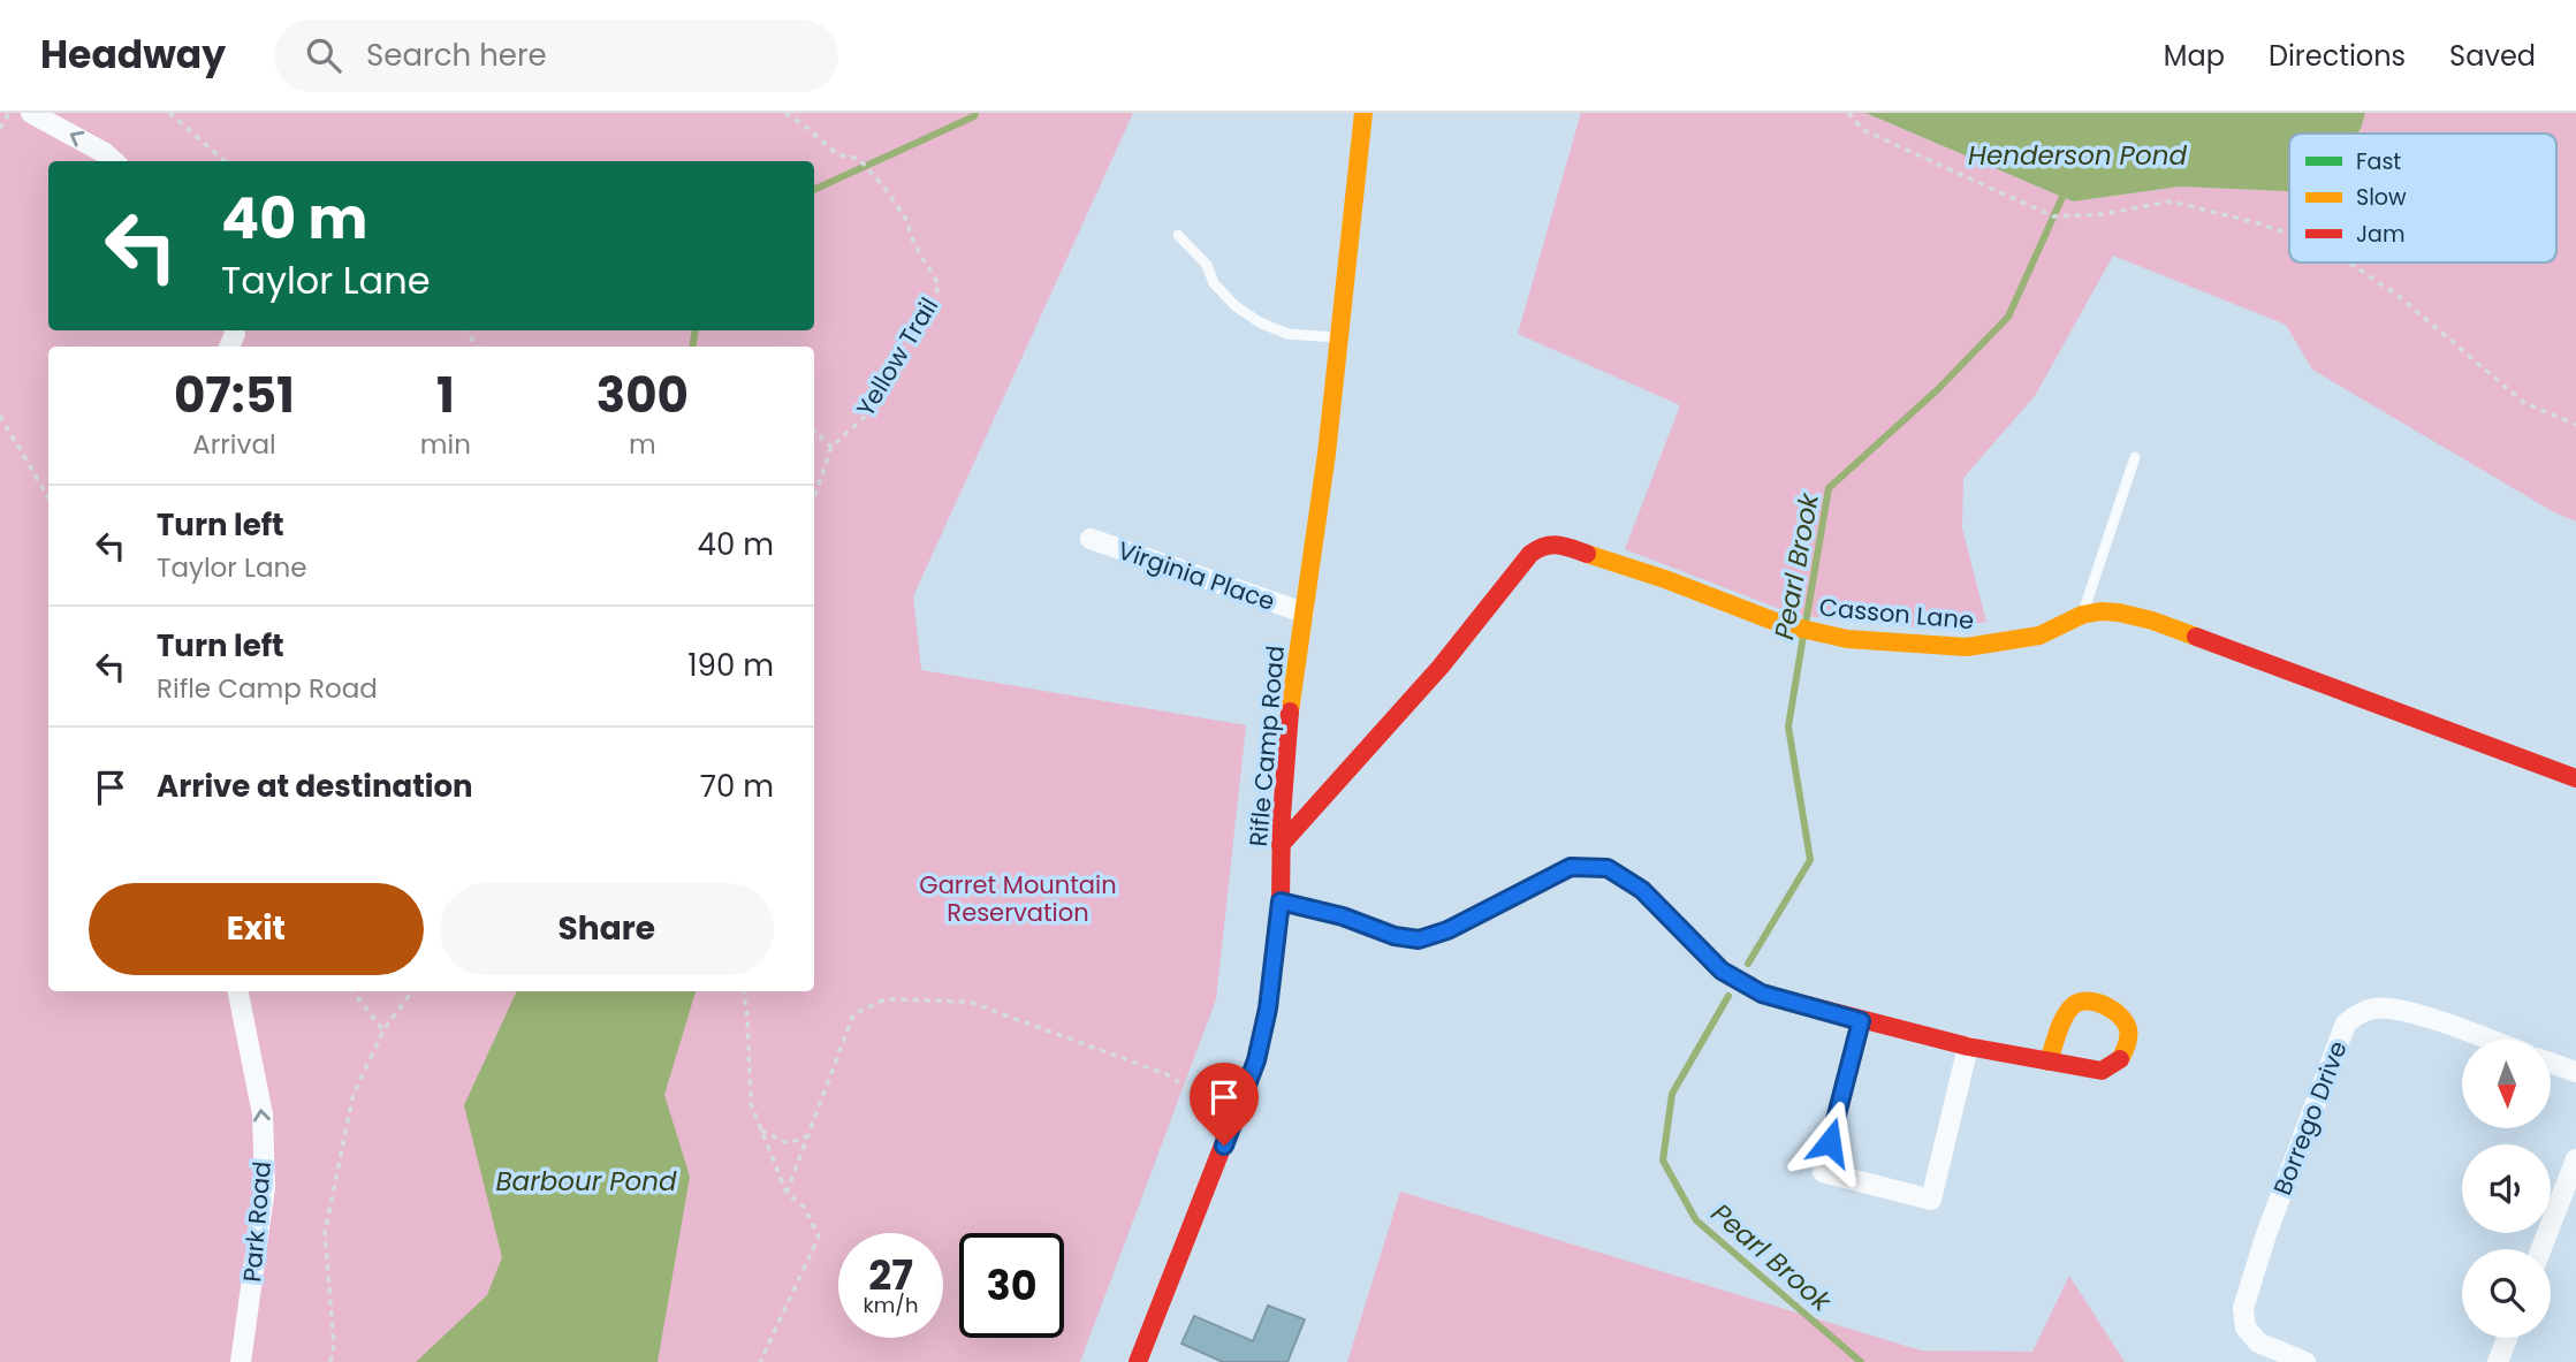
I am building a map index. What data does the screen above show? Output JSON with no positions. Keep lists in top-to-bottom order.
{
  "streets": {
    "street": [
      "Virginia Place",
      "Casson Lane",
      "Rifle Camp Road",
      "Borrego Drive",
      "Park Road"
    ],
    "path": ["Yellow Trail"]
  },
  "crossings": [
    ["Virginia Place", "Rifle Camp Road"],
    ["Casson Lane", "Rifle Camp Road"]
  ],
  "one_way": ["Park Road"],
  "water": ["Henderson Pond", "Pearl Brook", "Barbour Pond"],
  "parks": ["Garret Mountain Reservation"],
  "legend": ["Fast", "Slow", "Jam"],
  "north": "bottom",
  "page": {
    "header": "Headway",
    "search": "Search here",
    "nav": ["Map", "Directions", "Saved"],
    "turn": ["40 m", "Taylor Lane"],
    "eta": [
      "07:51",
      "Arrival",
      "1",
      "min",
      "300",
      "m"
    ],
    "list": [
      {
        "name": "Turn left",
        "note": "Taylor Lane",
        "value": "40 m"
      },
      {
        "name": "Turn left",
        "note": "Rifle Camp Road",
        "value": "190 m"
      },
      {
        "name": "Arrive at destination",
        "value": "70 m"
      }
    ],
    "buttons": ["Exit", "Share"],
    "speed": "27 km/h",
    "limit": "30"
  }
}
